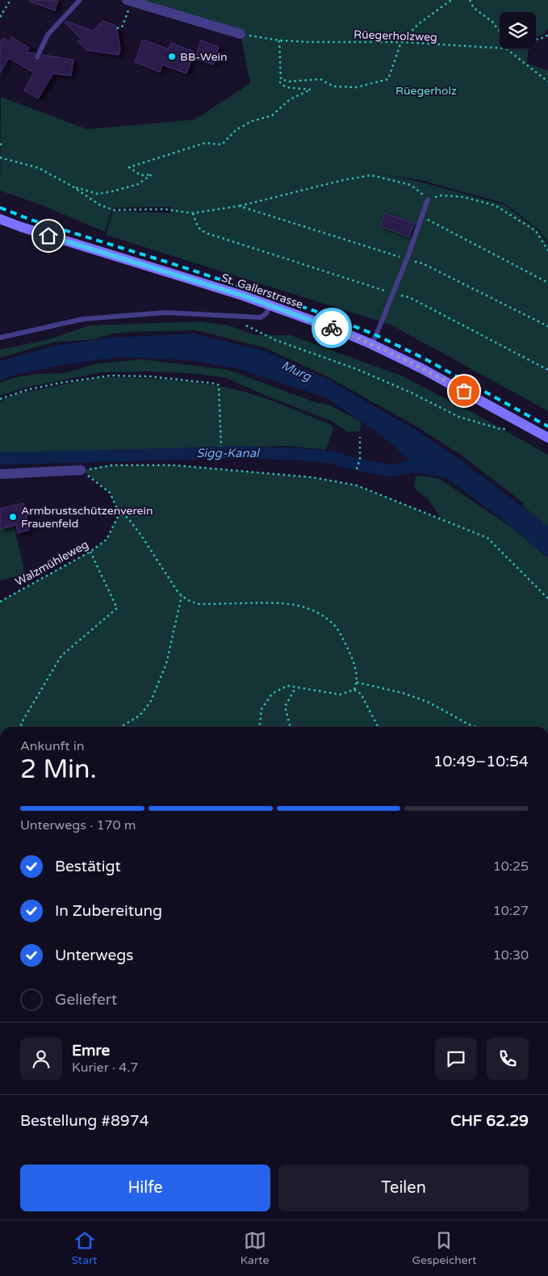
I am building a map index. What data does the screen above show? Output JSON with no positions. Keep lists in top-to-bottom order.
{
  "streets": {
    "main road": ["St. Gallerstrasse"],
    "path": ["Rüegerholzweg", "Walzmühleweg"]
  },
  "water": ["Murg", "Sigg-Kanal"],
  "parks": ["Rüegerholz"],
  "places": ["BB-Wein", "Armbrustschützenverein Frauenfeld"],
  "page": {
    "heading": ["2 Min.", "Ankunft in", "10:49–10:54"],
    "panel": [
      "Emre",
      "Kurier · 4.7",
      "Bestellung #8974",
      "CHF 62.29"
    ],
    "bar": "Unterwegs · 170 m",
    "list": [
      ["Bestätigt", "10:25"],
      ["In Zubereitung", "10:27"],
      ["Unterwegs", "10:30"],
      "Geliefert"
    ],
    "buttons": ["Hilfe", "Teilen"],
    "tabs": ["Start", "Karte", "Gespeichert"]
  }
}
